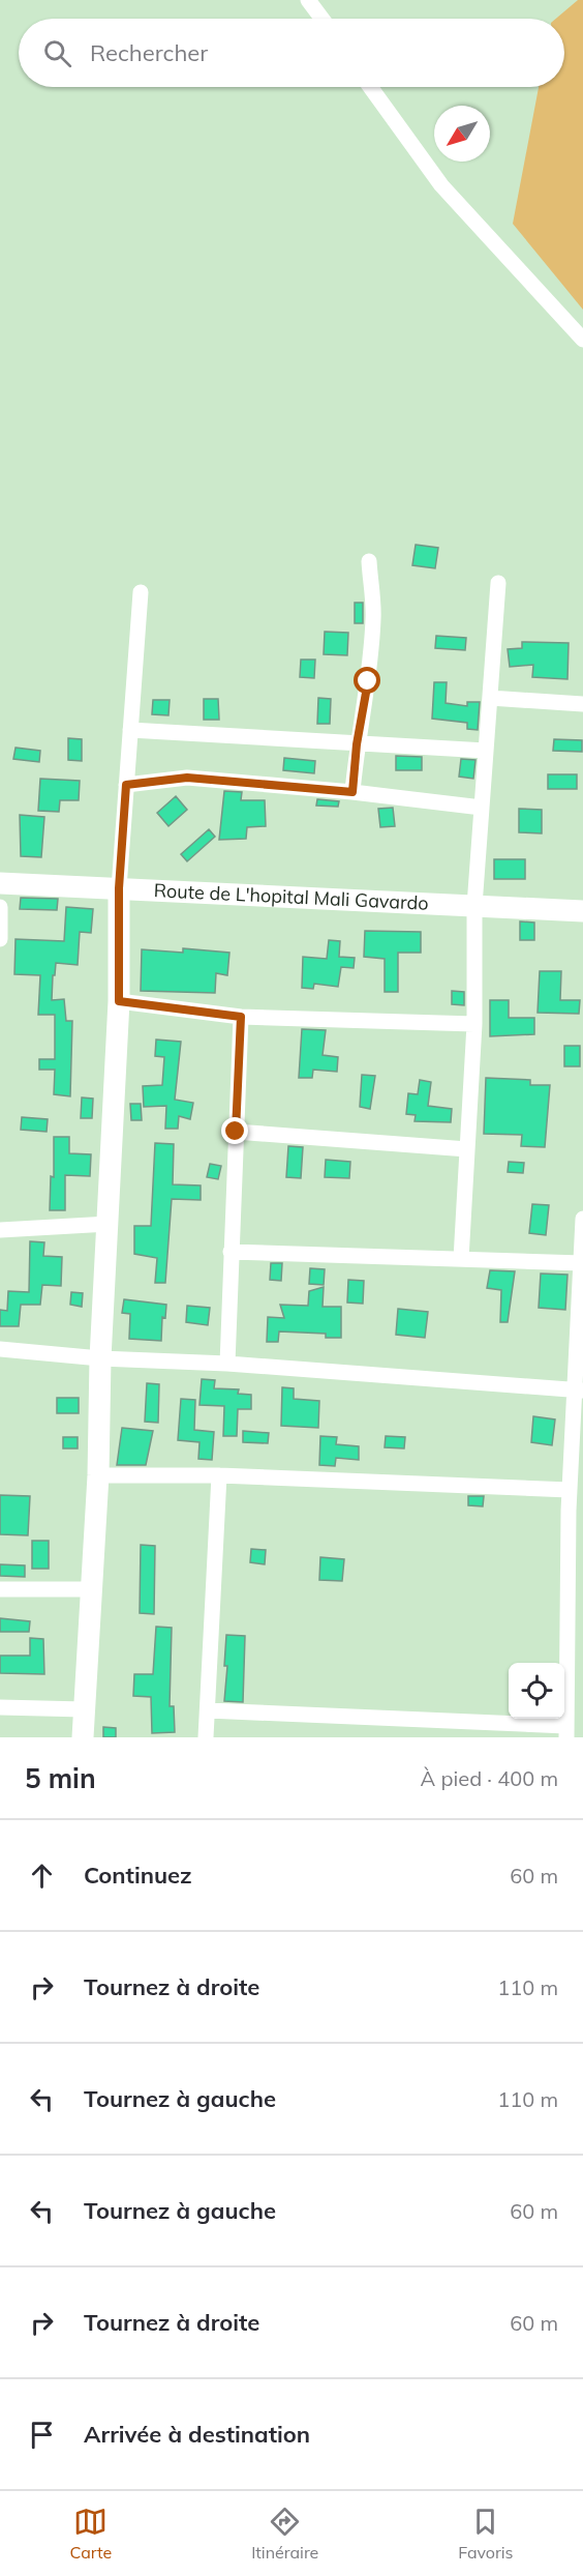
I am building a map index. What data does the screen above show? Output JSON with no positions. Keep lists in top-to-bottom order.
{
  "streets": {
    "street": ["Route de L'hopital Mali Gavardo"]
  },
  "north": "bottom left",
  "page": {
    "search": "Rechercher",
    "heading": ["5 min", "À pied · 400 m"],
    "list": [
      ["Continuez", "60 m"],
      ["Tournez à droite", "110 m"],
      ["Tournez à gauche", "110 m"],
      ["Tournez à gauche", "60 m"],
      ["Tournez à droite", "60 m"],
      "Arrivée à destination"
    ],
    "nav": ["Carte", "Itinéraire", "Favoris"]
  }
}
